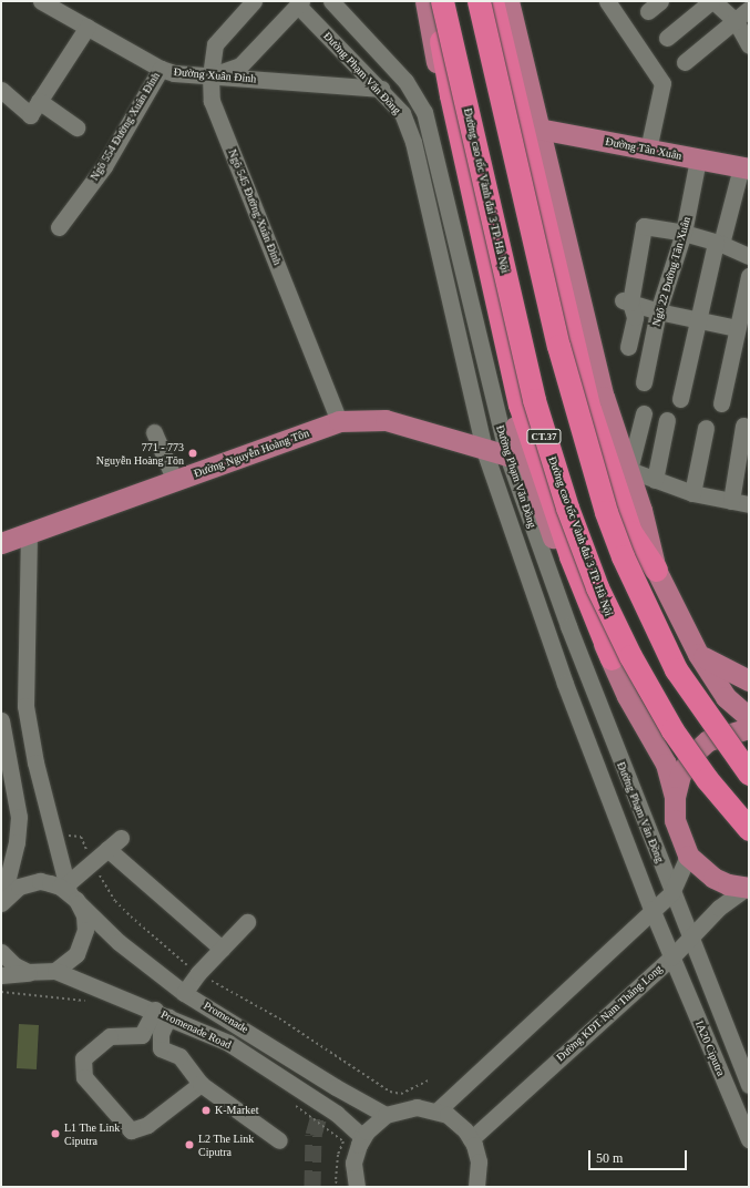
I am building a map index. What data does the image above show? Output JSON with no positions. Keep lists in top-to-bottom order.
{
  "streets": {
    "highway": ["Đường cao tốc Vành đai 3 TP. Hà Nội", "CT.37"],
    "main road": ["Đường Phạm Văn Đồng", "Đường Tân Xuân", "Đường Nguyễn Hoàng Tôn"],
    "street": [
      "Đường Xuân Đỉnh",
      "Ngõ 554 Đường Xuân Đỉnh",
      "Ngõ 545 Đường Xuân Đỉnh",
      "Ngõ 22 Đường Tân Xuân",
      "Đường KĐT Nam Thăng Long",
      "Promenade",
      "Promenade Road",
      "IA20 Ciputra"
    ]
  },
  "crossings": [
    ["Đường Phạm Văn Đồng", "Đường Xuân Đỉnh"],
    ["Đường Phạm Văn Đồng", "Đường cao tốc Vành đai 3 TP. Hà Nội"],
    ["Đường Phạm Văn Đồng", "Đường Nguyễn Hoàng Tôn"],
    ["Đường Phạm Văn Đồng", "Đường KĐT Nam Thăng Long"],
    ["Đường Phạm Văn Đồng", "IA20 Ciputra"],
    ["Đường Xuân Đỉnh", "Ngõ 554 Đường Xuân Đỉnh"],
    ["Đường Xuân Đỉnh", "Ngõ 545 Đường Xuân Đỉnh"],
    ["Đường Tân Xuân", "Ngõ 22 Đường Tân Xuân"],
    ["Ngõ 545 Đường Xuân Đỉnh", "Đường Nguyễn Hoàng Tôn"],
    ["Đường KĐT Nam Thăng Long", "IA20 Ciputra"]
  ],
  "places": [
    "771 - 773 Nguyễn Hoàng Tôn",
    "K-Market",
    "L1 The Link Ciputra",
    "L2 The Link Ciputra"
  ],
  "scale_bar": "50 m"
}
